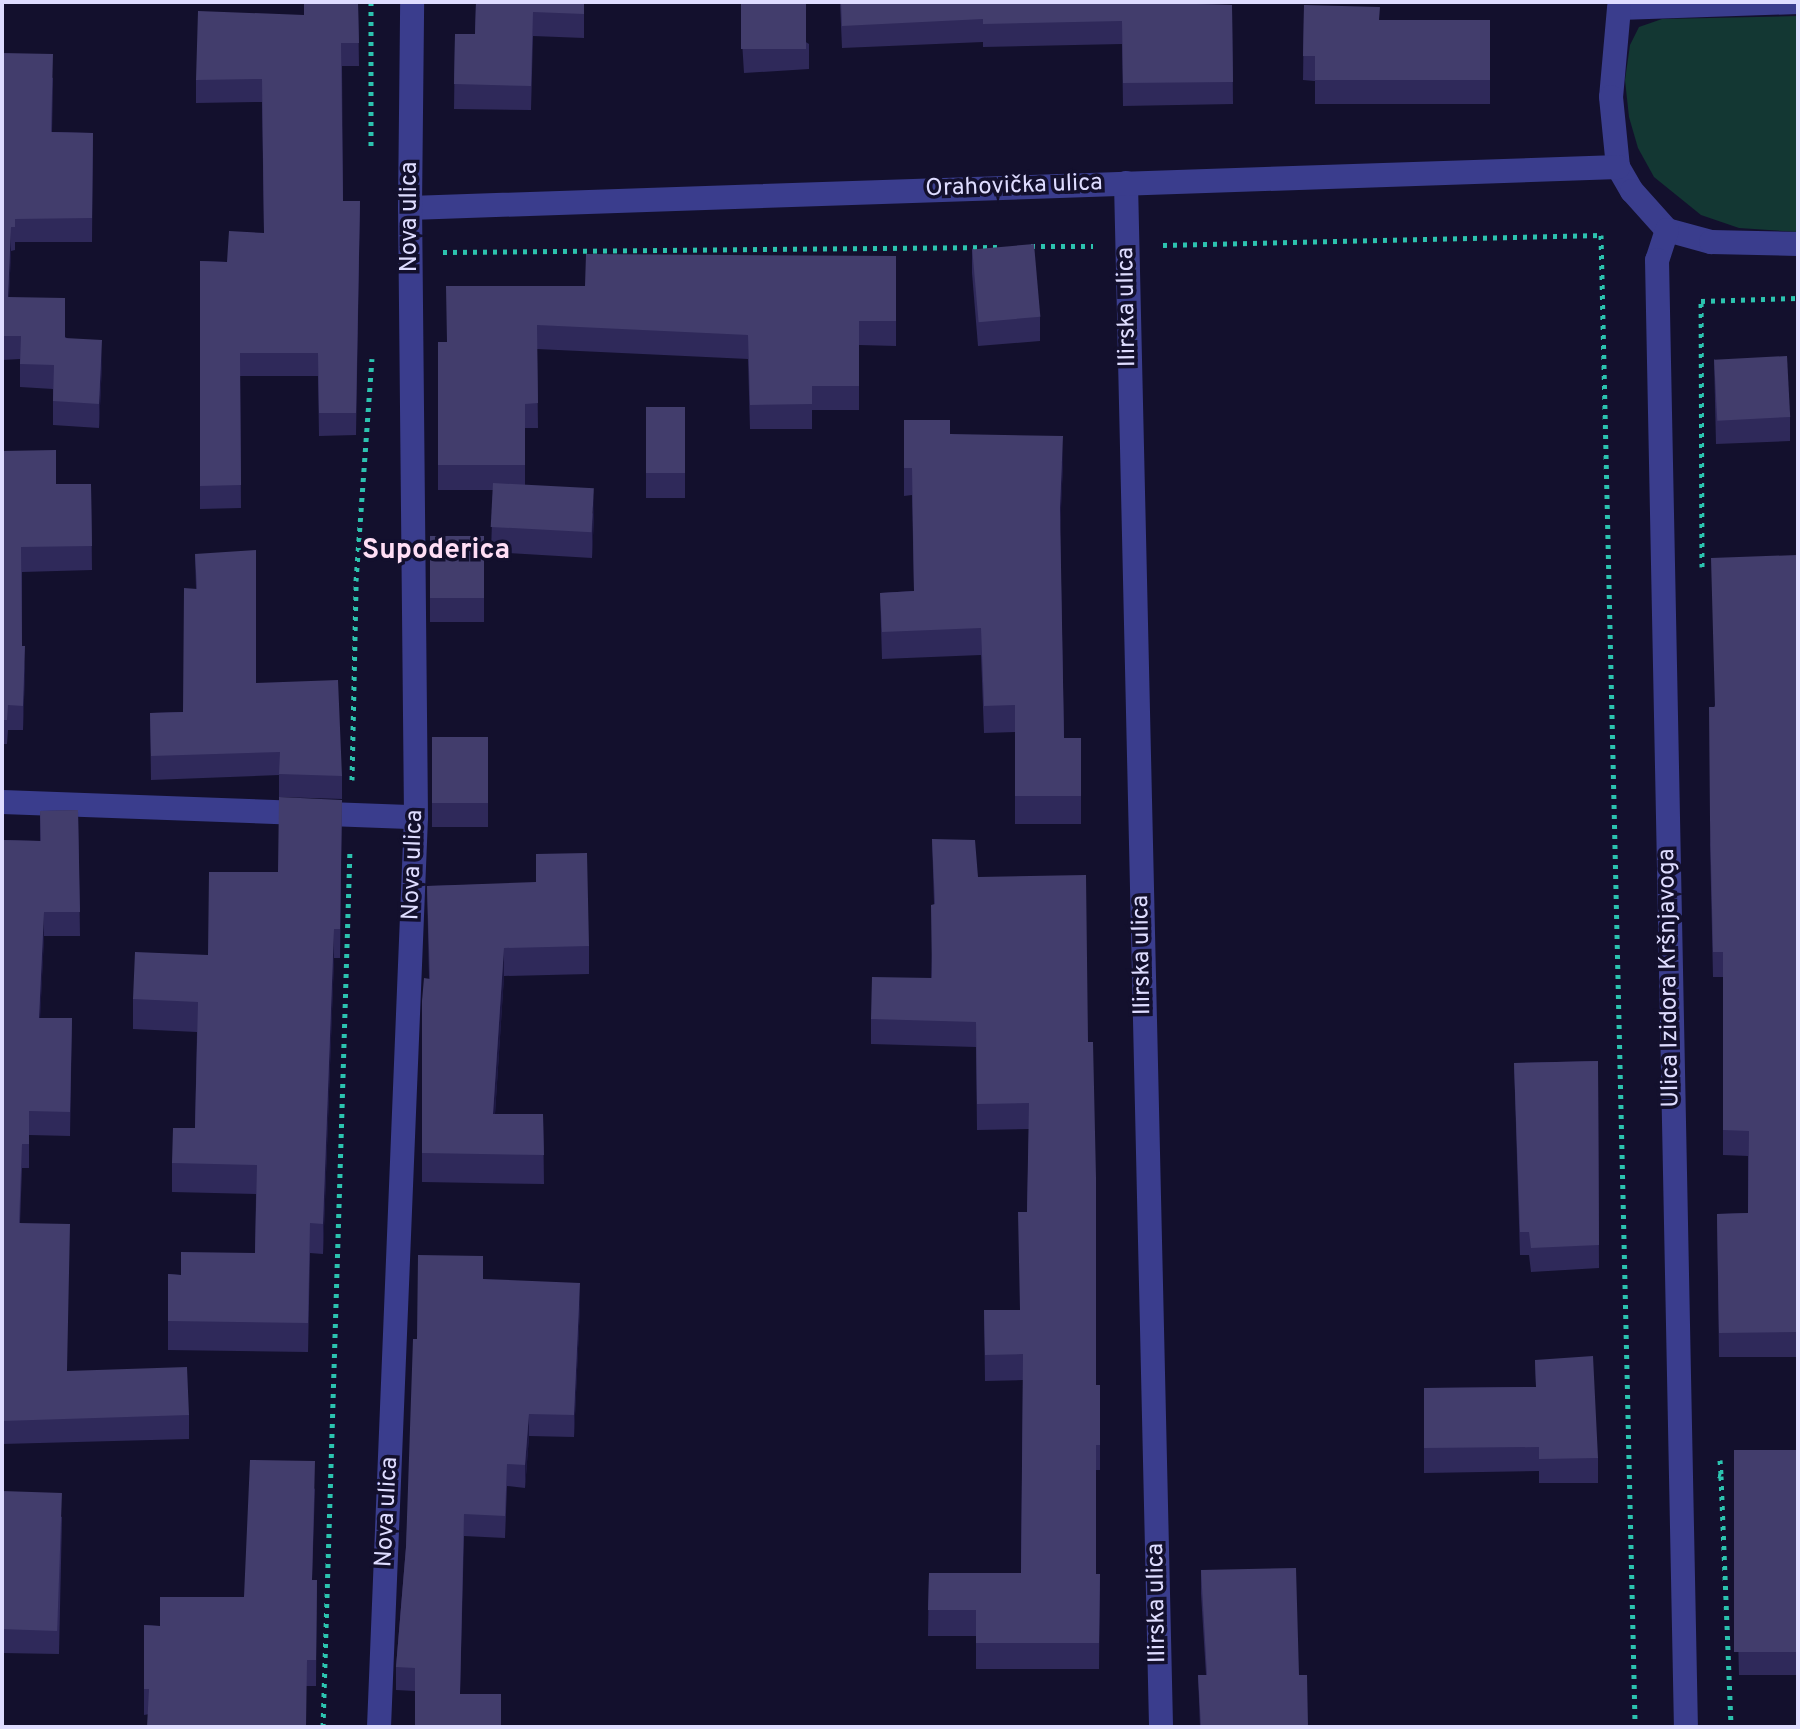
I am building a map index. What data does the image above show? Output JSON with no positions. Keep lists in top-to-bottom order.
{
  "streets": {
    "street": [
      "Orahovička ulica",
      "Nova ulica",
      "Ilirska ulica",
      "Ulica Izidora Kršnjavoga"
    ]
  },
  "crossings": [
    ["Orahovička ulica", "Nova ulica"],
    ["Orahovička ulica", "Ilirska ulica"]
  ],
  "districts": ["Supoderica"]
}
